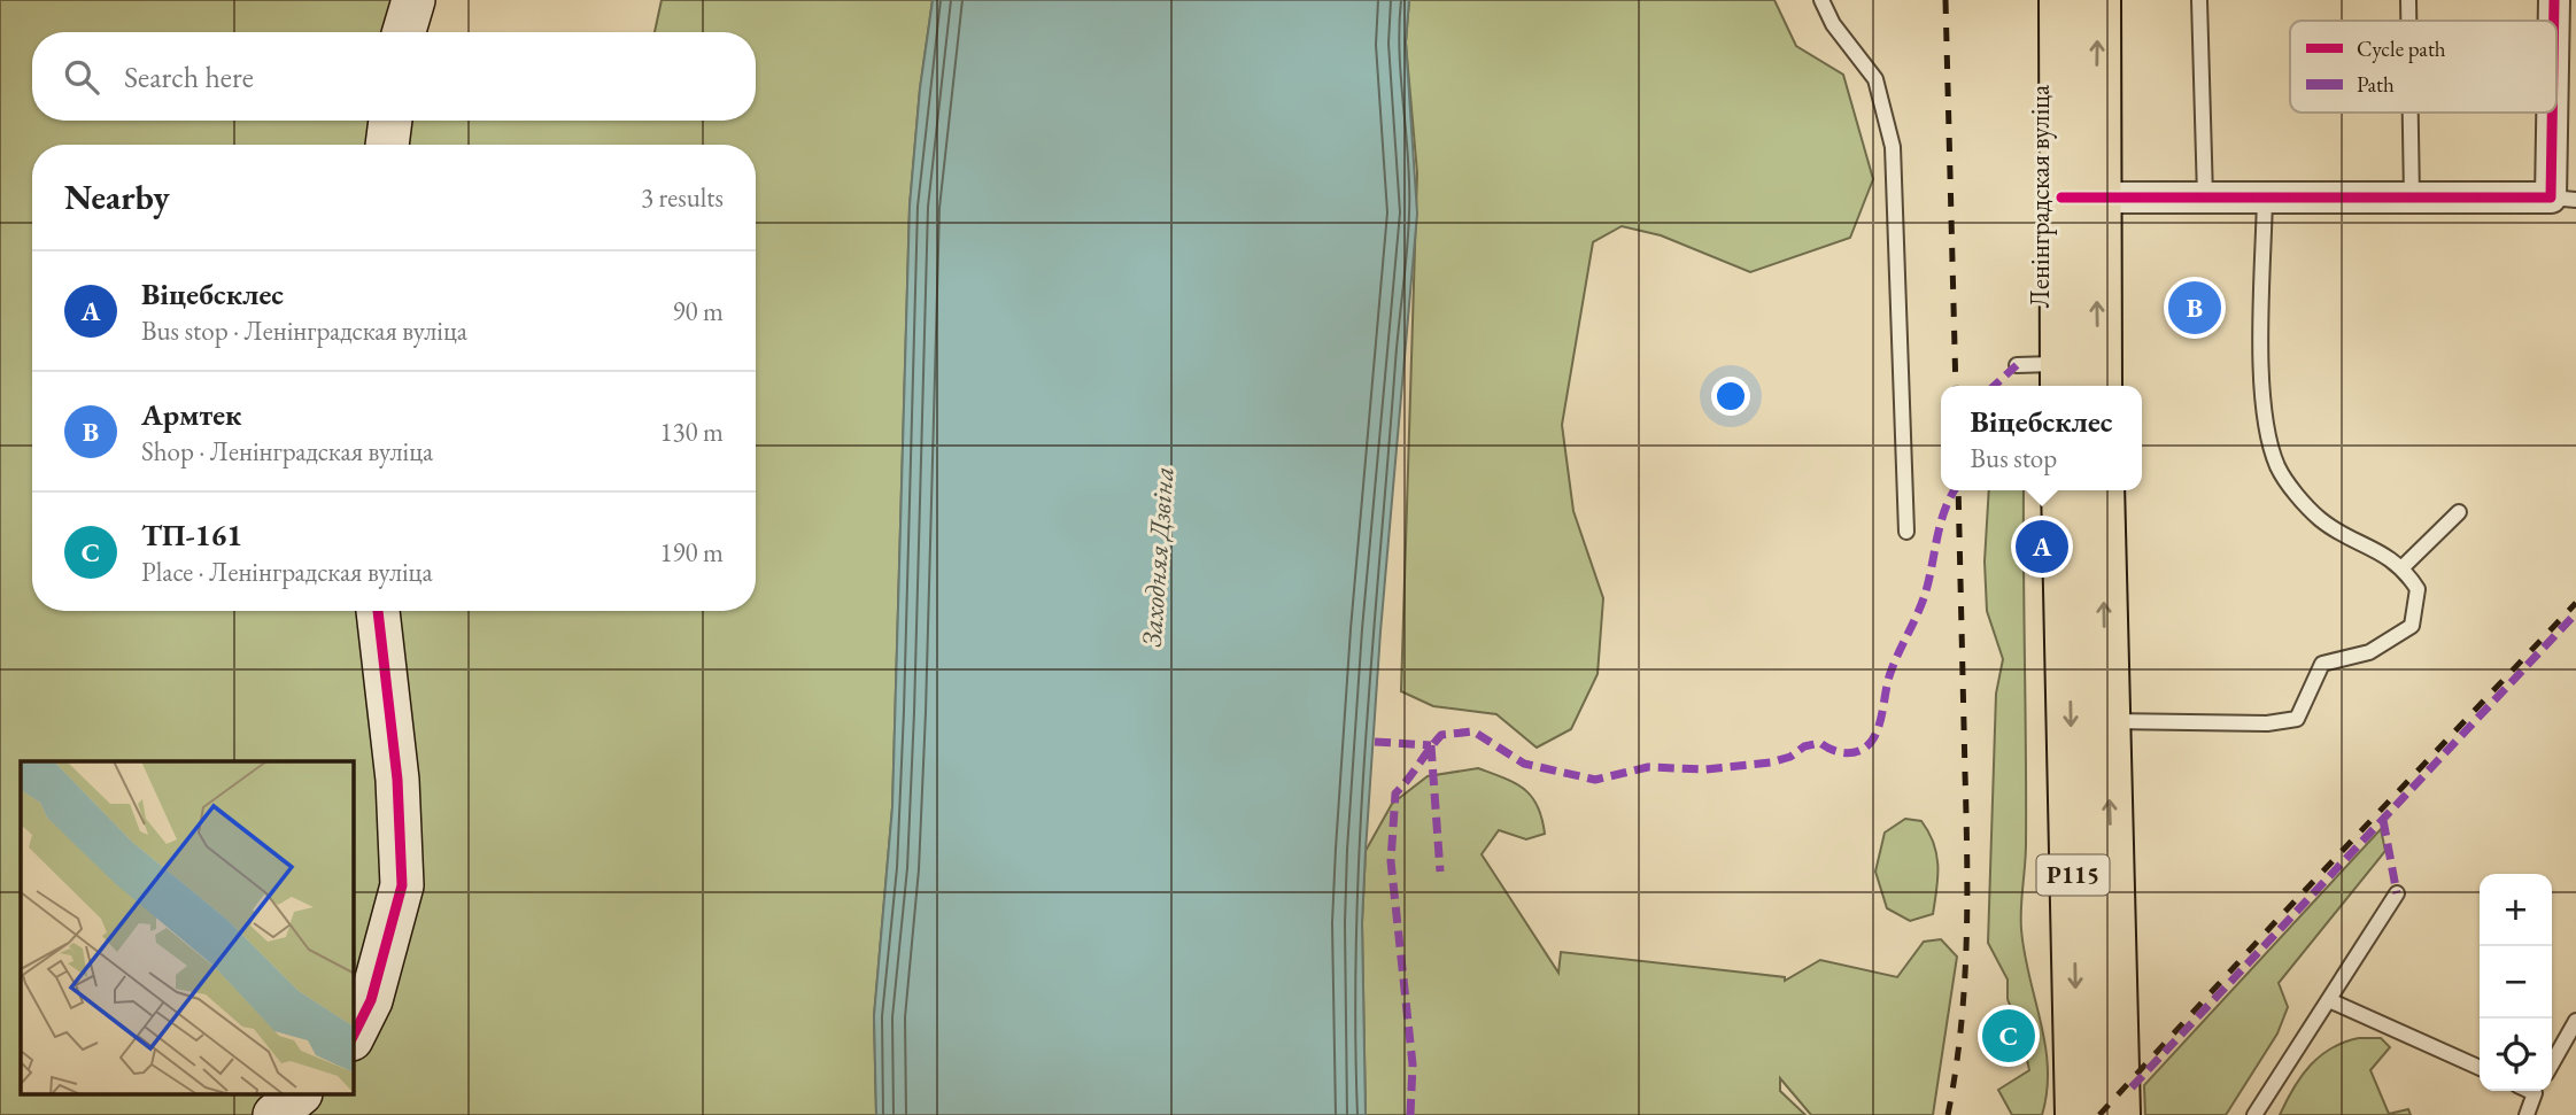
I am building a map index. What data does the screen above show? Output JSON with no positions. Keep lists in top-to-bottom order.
{
  "streets": {
    "main road": ["Ленінградская вуліца", "Р115"]
  },
  "water": ["Заходняя Дзвіна"],
  "legend": ["Cycle path", "Path"],
  "page": {
    "search": "Search here",
    "heading": ["Nearby", "3 results"],
    "list": [
      {
        "mark": "A",
        "name": "Віцебсклес",
        "note": "Bus stop · Ленінградская вуліца",
        "value": "90 m"
      },
      {
        "mark": "B",
        "name": "Армтек",
        "note": "Shop · Ленінградская вуліца",
        "value": "130 m"
      },
      {
        "mark": "C",
        "name": "ТП-161",
        "note": "Place · Ленінградская вуліца",
        "value": "190 m"
      }
    ],
    "pins": ["B", "A", "C"],
    "popup": ["Віцебсклес", "Bus stop"],
    "map_buttons": ["+", "−"]
  }
}
